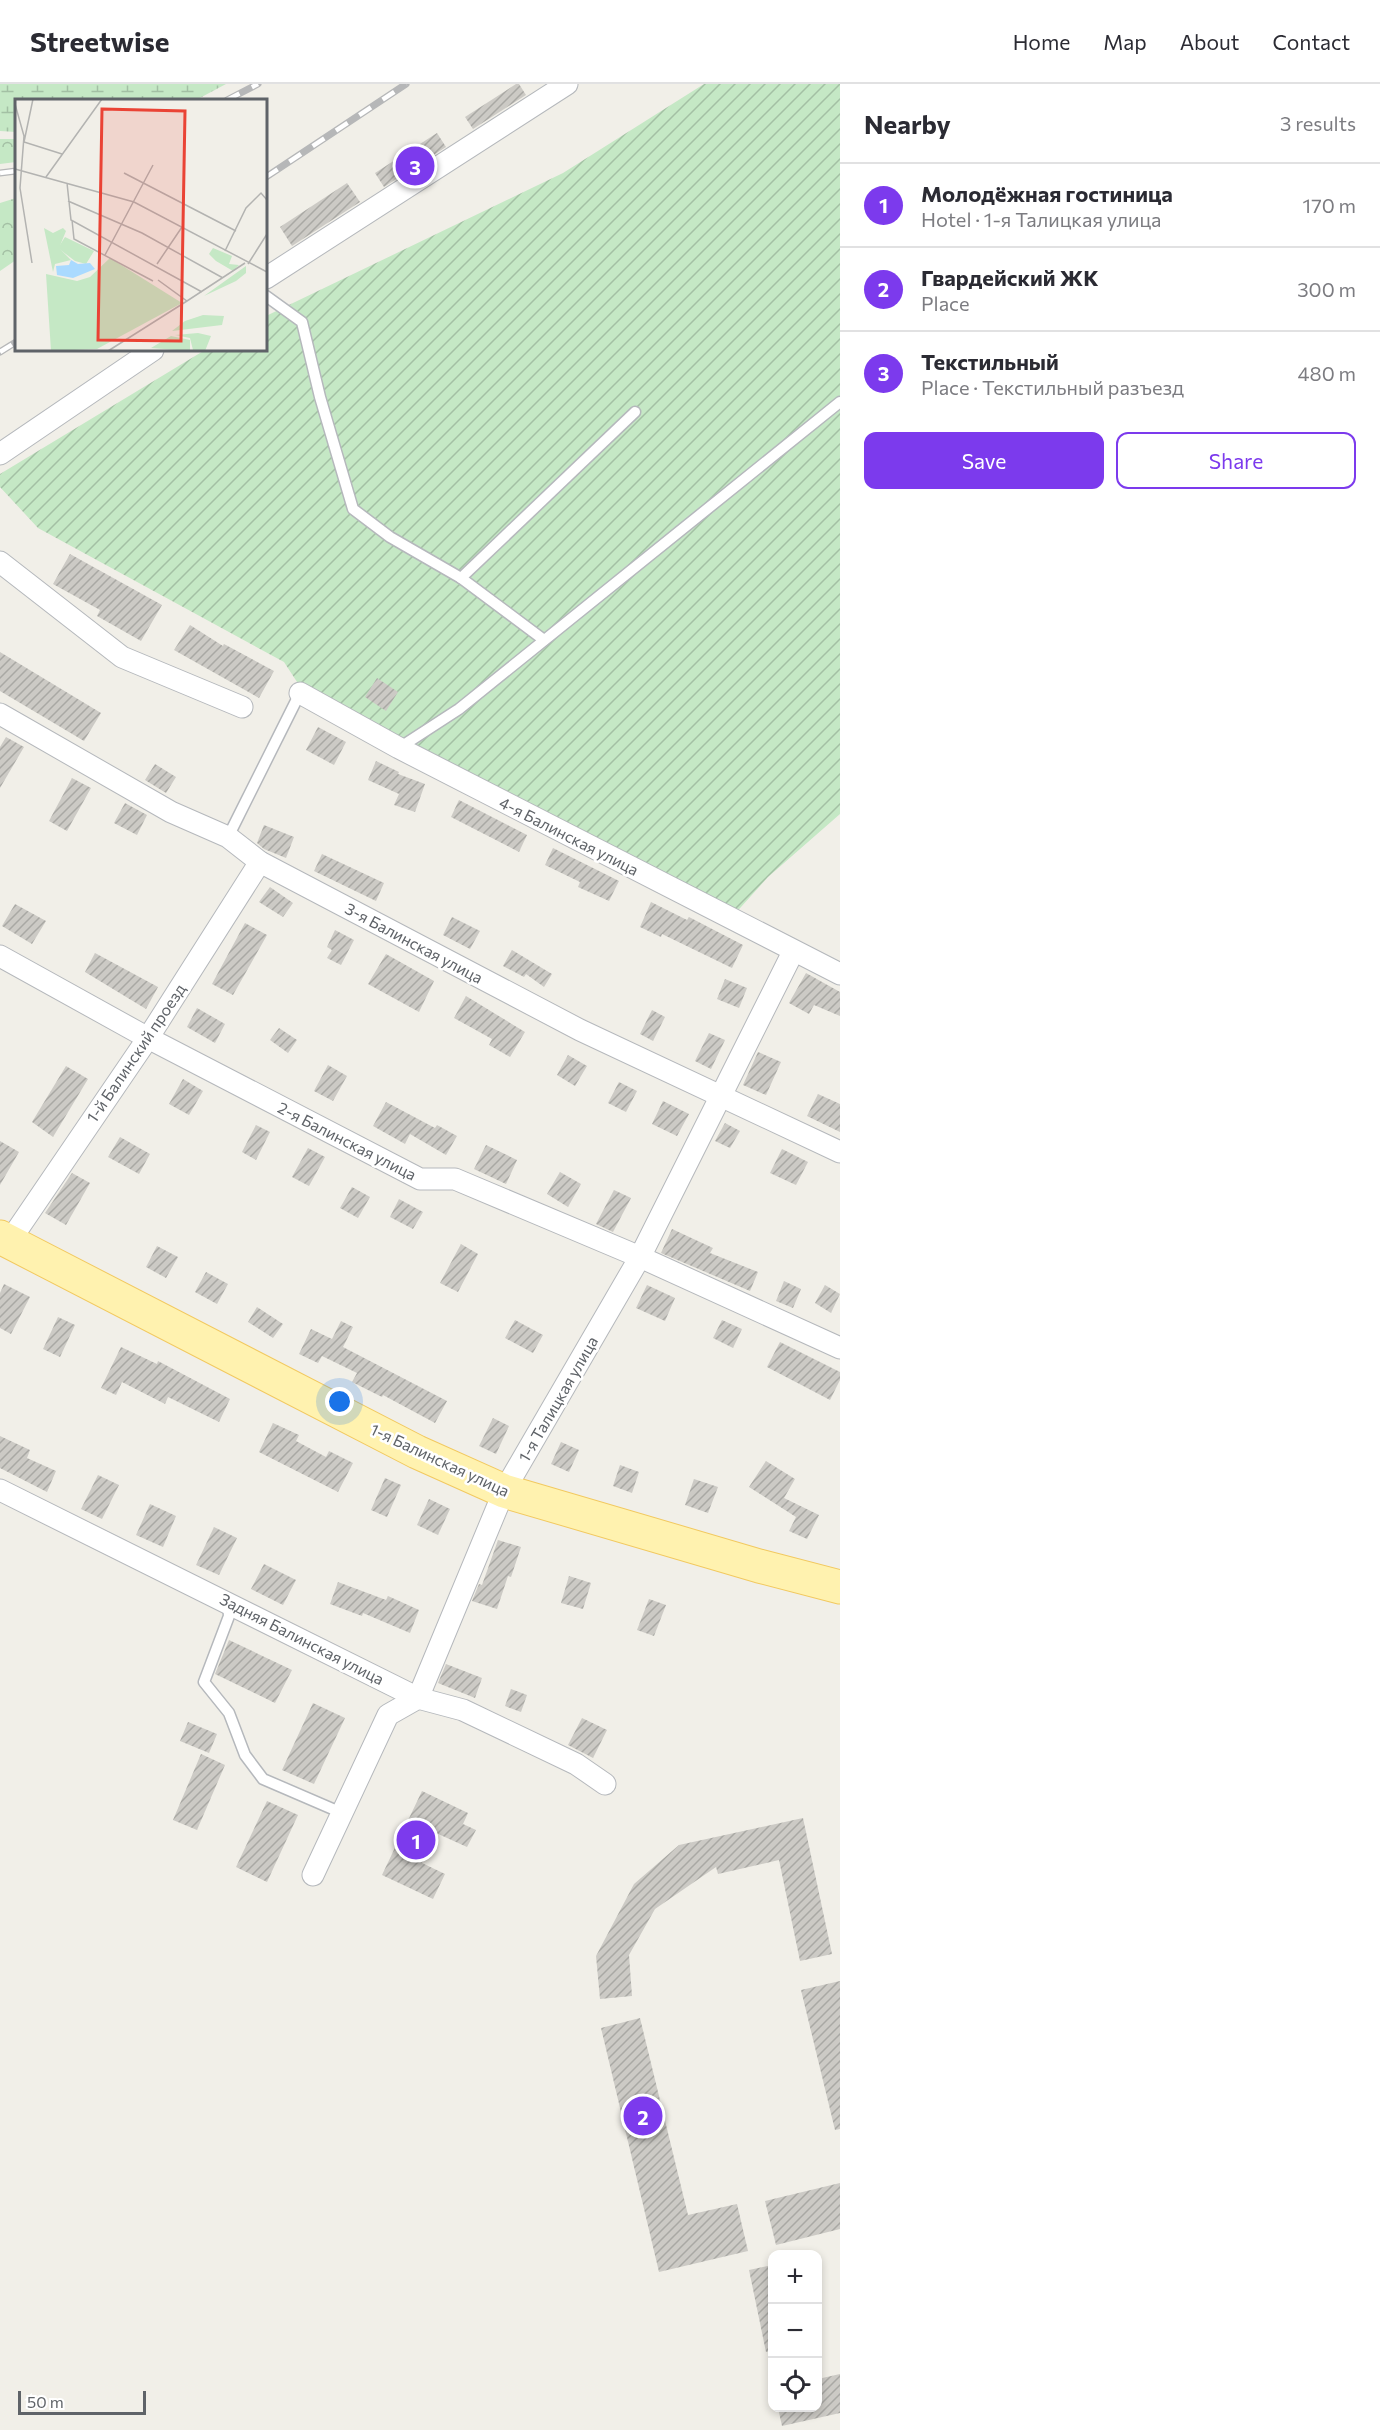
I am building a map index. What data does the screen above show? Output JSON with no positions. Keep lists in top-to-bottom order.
{
  "streets": {
    "main road": ["1-я Балинская улица"],
    "street": [
      "4-я Балинская улица",
      "3-я Балинская улица",
      "1-й Балинский проезд",
      "2-я Балинская улица",
      "1-я Талицкая улица",
      "Задняя Балинская улица"
    ]
  },
  "crossings": [
    ["4-я Балинская улица", "1-я Талицкая улица"],
    ["3-я Балинская улица", "1-й Балинский проезд"],
    ["3-я Балинская улица", "1-я Талицкая улица"],
    ["1-й Балинский проезд", "2-я Балинская улица"],
    ["1-й Балинский проезд", "1-я Балинская улица"],
    ["2-я Балинская улица", "1-я Талицкая улица"],
    ["1-я Талицкая улица", "1-я Балинская улица"],
    ["1-я Талицкая улица", "Задняя Балинская улица"]
  ],
  "scale_bar": "50 m",
  "page": {
    "header": "Streetwise",
    "nav": [
      "Home",
      "Map",
      "About",
      "Contact"
    ],
    "heading": ["Nearby", "3 results"],
    "pins": ["3", "1", "2"],
    "list": [
      {
        "mark": "1",
        "name": "Молодёжная гостиница",
        "note": "Hotel · 1-я Талицкая улица",
        "value": "170 m"
      },
      {
        "mark": "2",
        "name": "Гвардейский ЖК",
        "note": "Place",
        "value": "300 m"
      },
      {
        "mark": "3",
        "name": "Текстильный",
        "note": "Place · Текстильный разъезд",
        "value": "480 m"
      }
    ],
    "buttons": ["Save", "Share"],
    "map_buttons": ["+", "−"],
    "scale": "50 m"
  }
}
